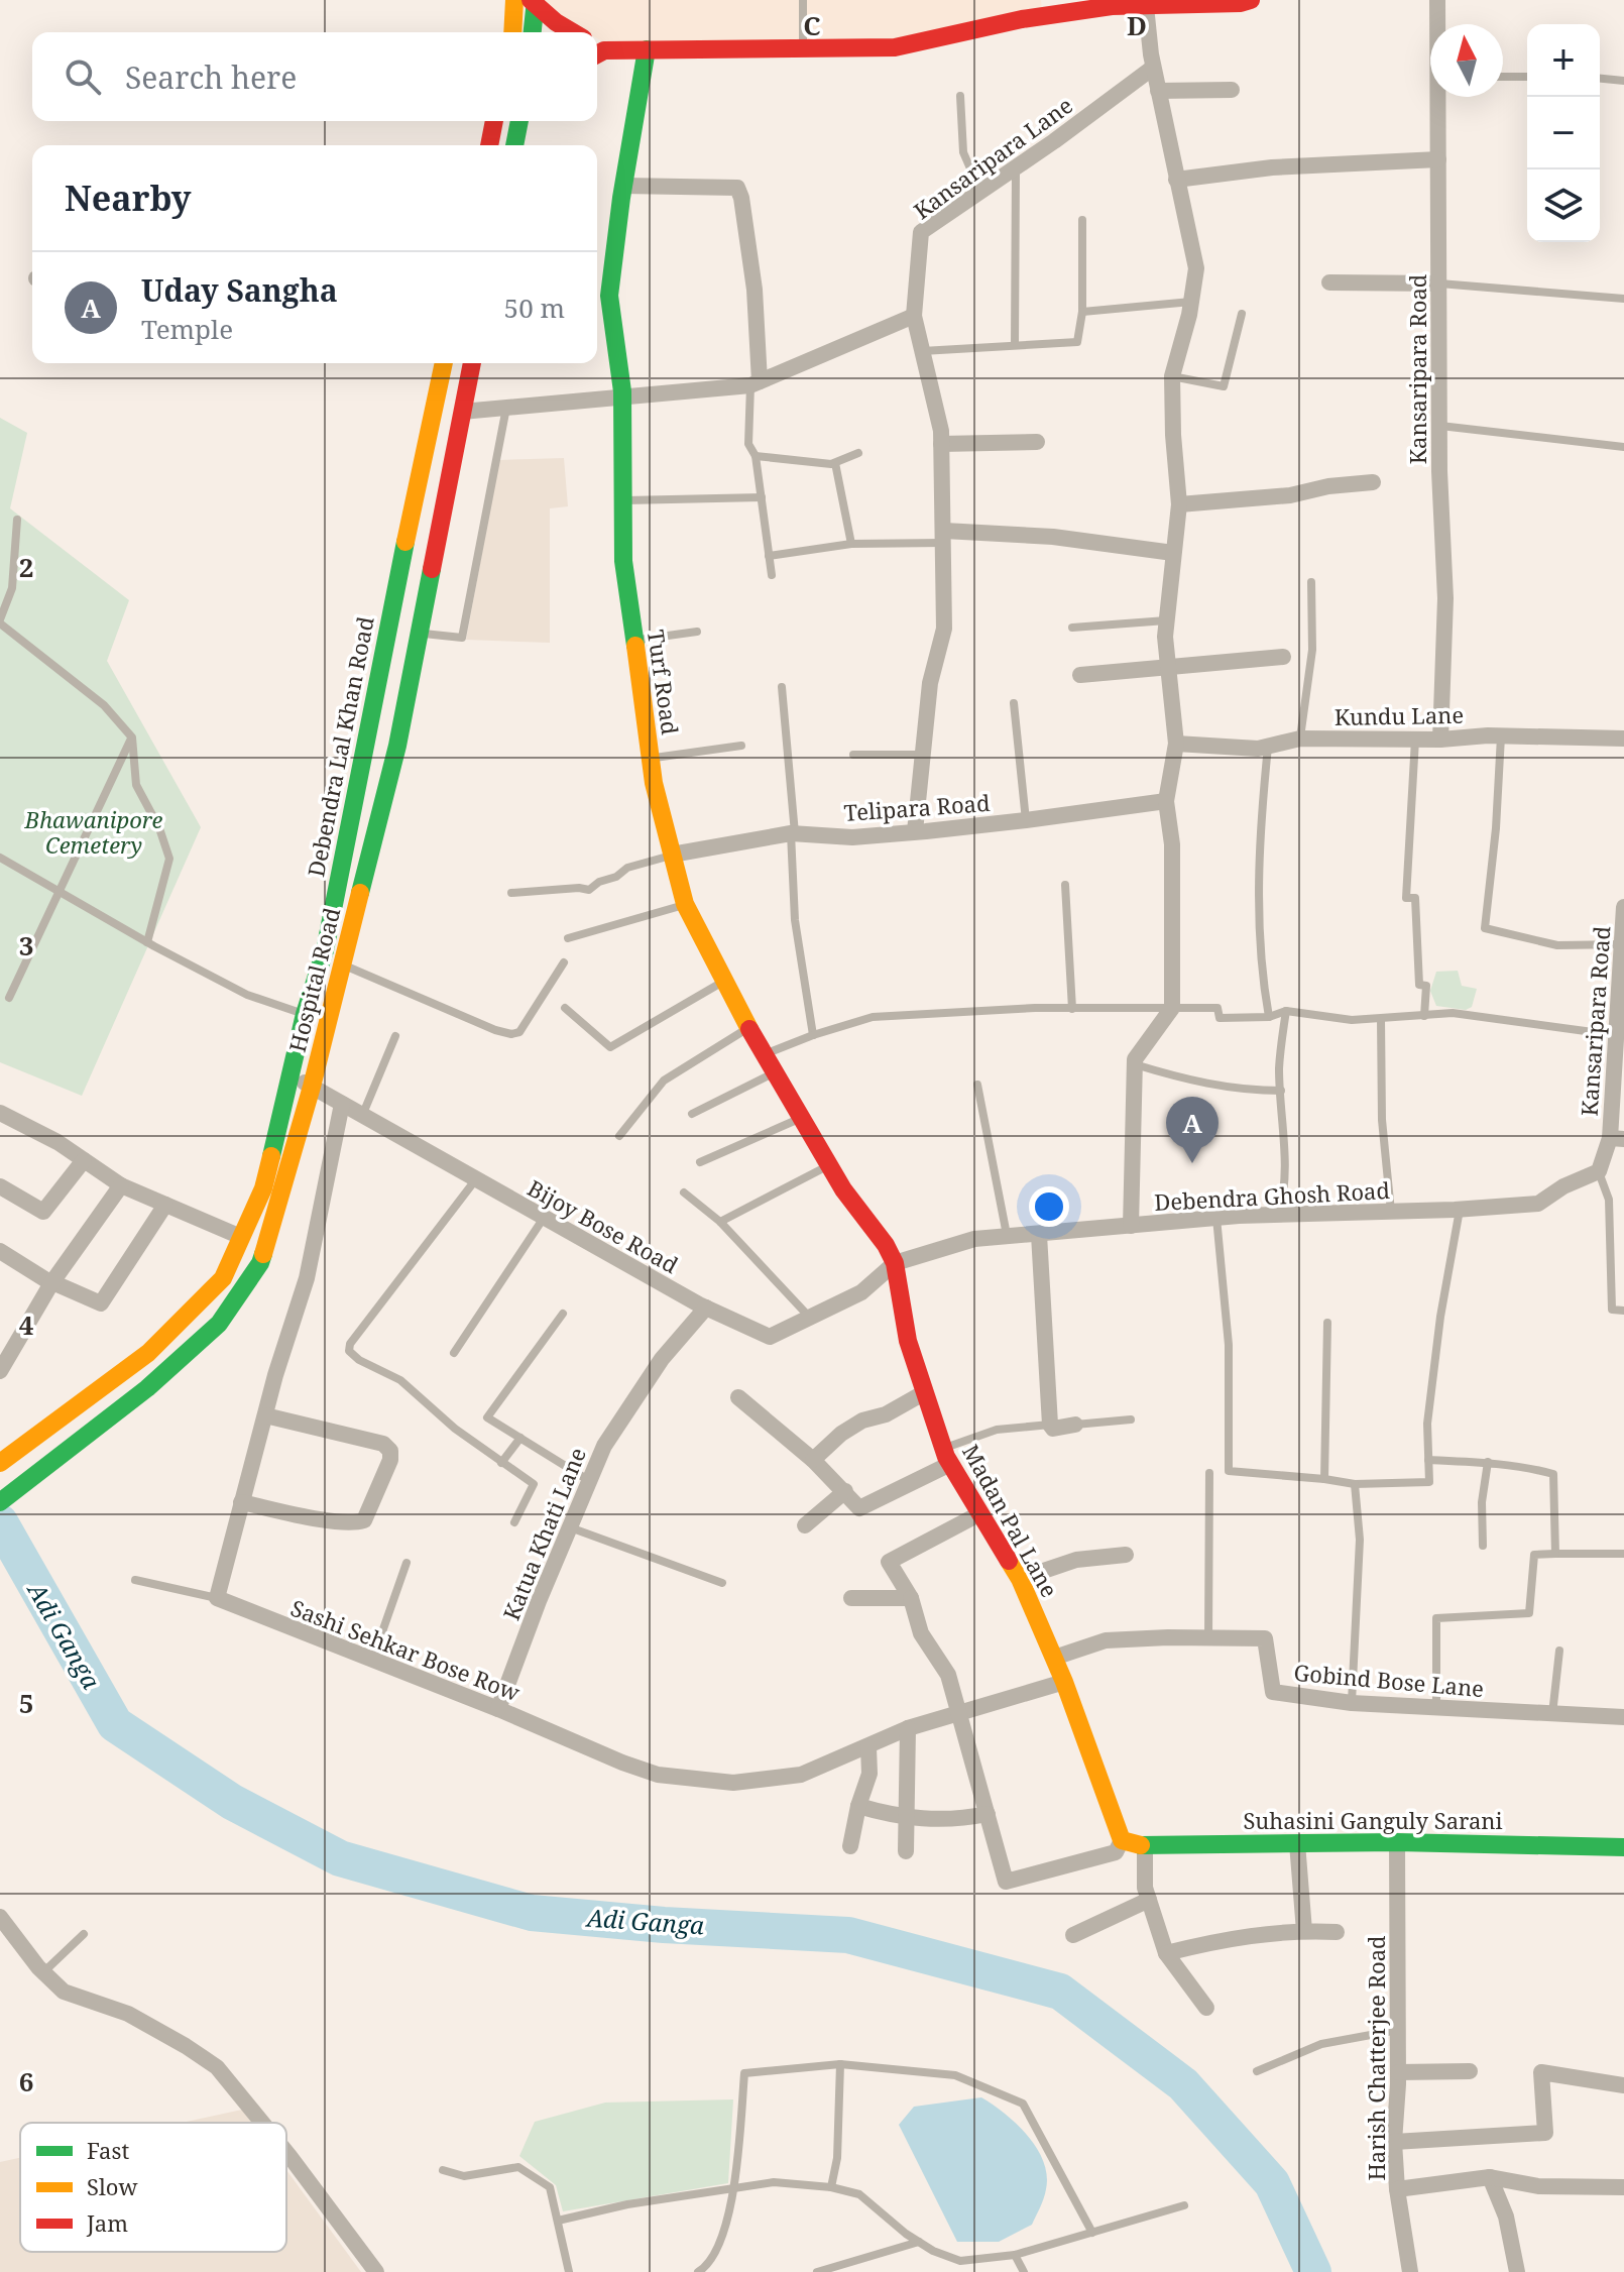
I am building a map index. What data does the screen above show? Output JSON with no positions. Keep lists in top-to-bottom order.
{
  "streets": {
    "street": [
      "Kansaripara Lane",
      "Kansaripara Road",
      "Turf Road",
      "Kundu Lane",
      "Debendra Lal Khan Road",
      "Telipara Road",
      "Hospital Road",
      "Debendra Ghosh Road",
      "Bijoy Bose Road",
      "Madan Pal Lane",
      "Katua Khati Lane",
      "Sashi Sehkar Bose Row",
      "Gobind Bose Lane",
      "Suhasini Ganguly Sarani",
      "Harish Chatterjee Road"
    ]
  },
  "crossings": [
    ["Kansaripara Road", "Kundu Lane"],
    ["Turf Road", "Telipara Road"],
    ["Turf Road", "Debendra Ghosh Road"],
    ["Turf Road", "Bijoy Bose Road"],
    ["Turf Road", "Madan Pal Lane"],
    ["Debendra Lal Khan Road", "Bijoy Bose Road"],
    ["Hospital Road", "Bijoy Bose Road"],
    ["Debendra Ghosh Road", "Bijoy Bose Road"],
    ["Debendra Ghosh Road", "Madan Pal Lane"],
    ["Bijoy Bose Road", "Madan Pal Lane"],
    ["Bijoy Bose Road", "Katua Khati Lane"],
    ["Madan Pal Lane", "Sashi Sehkar Bose Row"],
    ["Madan Pal Lane", "Gobind Bose Lane"],
    ["Madan Pal Lane", "Suhasini Ganguly Sarani"],
    ["Katua Khati Lane", "Sashi Sehkar Bose Row"],
    ["Suhasini Ganguly Sarani", "Harish Chatterjee Road"]
  ],
  "water": ["Adi Ganga"],
  "parks": ["Bhawanipore Cemetery"],
  "legend": ["Fast", "Slow", "Jam"],
  "north": "top",
  "page": {
    "map_buttons": ["+", "−"],
    "search": "Search here",
    "heading": "Nearby",
    "list": [
      {
        "mark": "A",
        "name": "Uday Sangha",
        "note": "Temple",
        "value": "50 m"
      }
    ],
    "pins": "A"
  },
  "grid": {
    "columns": ["C", "D"],
    "rows": [
      "2",
      "3",
      "4",
      "5",
      "6"
    ]
  }
}
